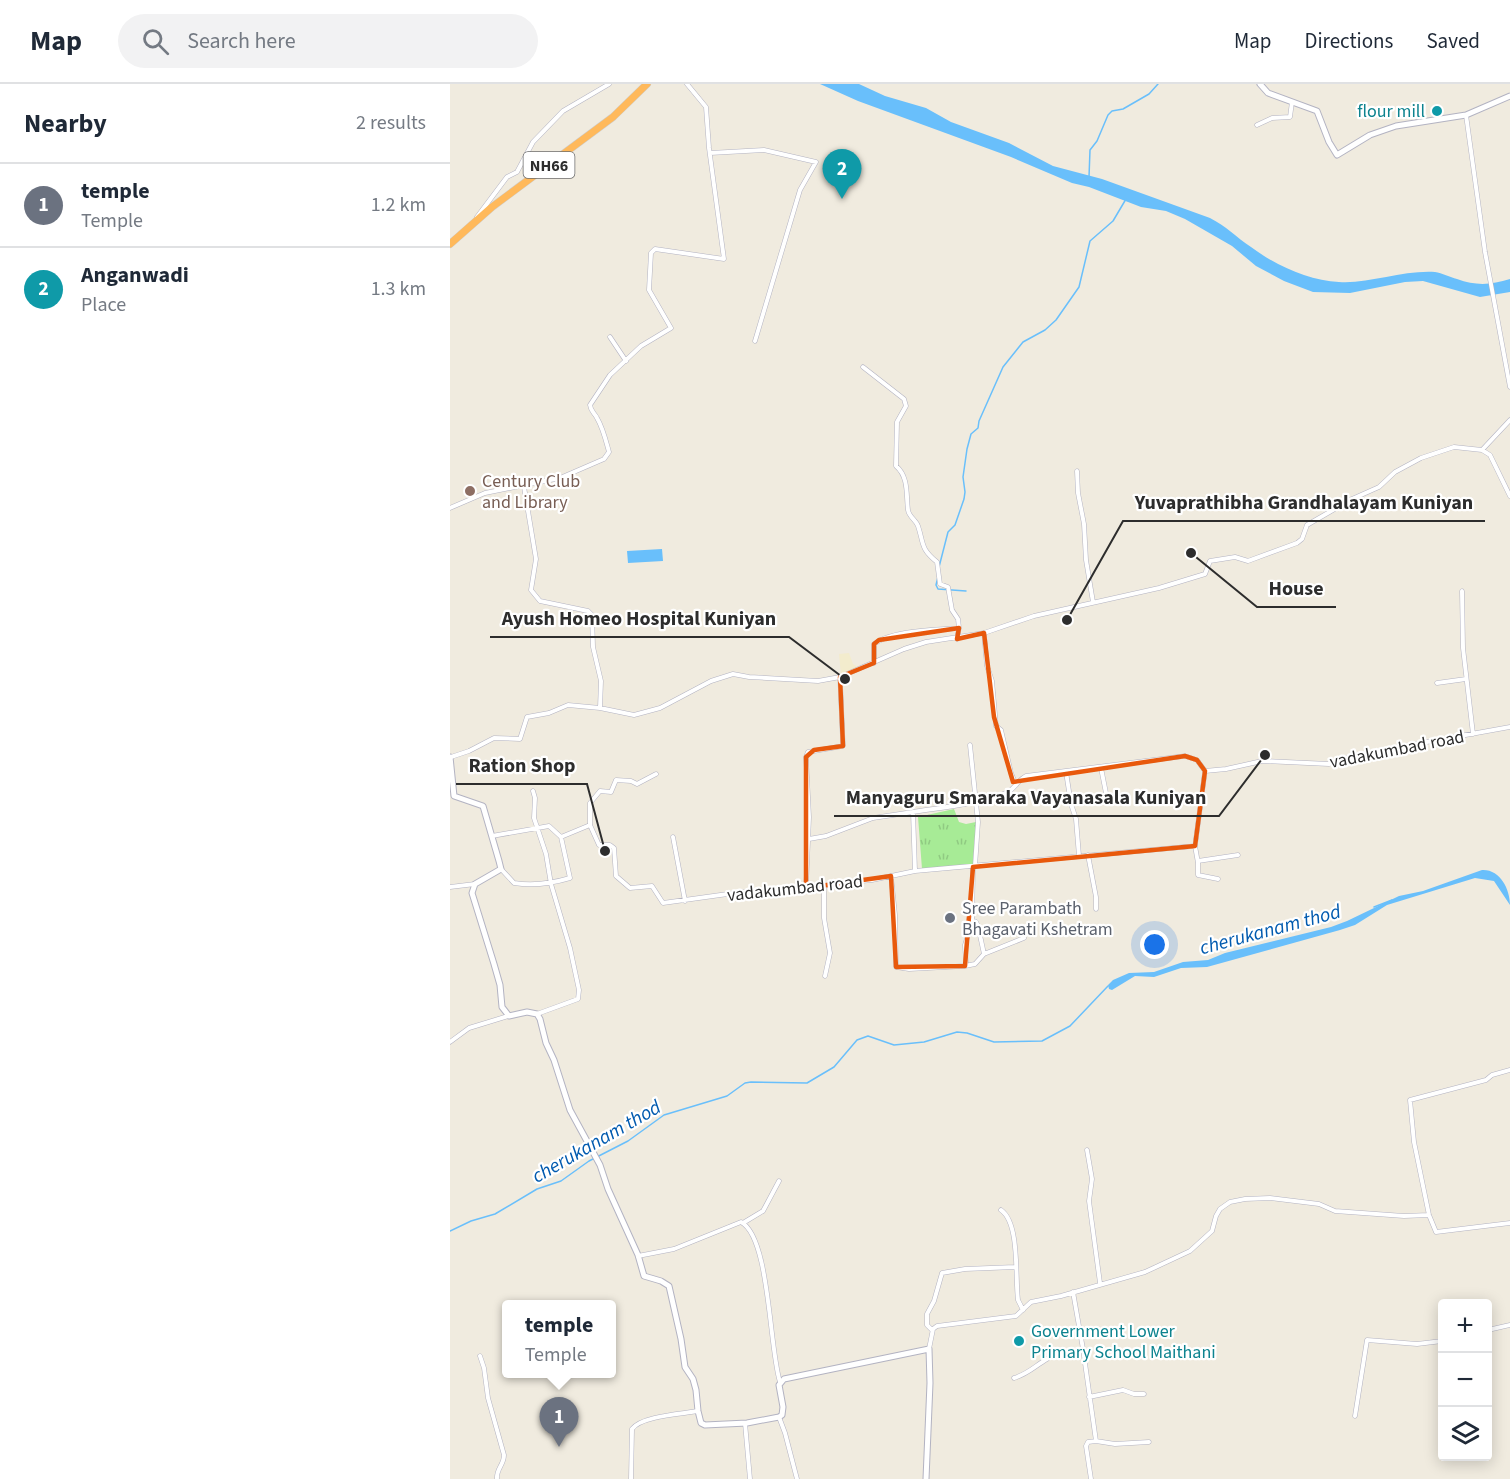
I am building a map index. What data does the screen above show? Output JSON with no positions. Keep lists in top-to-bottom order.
{
  "streets": {
    "highway": ["NH66"],
    "street": ["vadakumbad road"]
  },
  "water": ["cherukanam thod"],
  "places": [
    "flour mill",
    "Century Club and Library",
    "House",
    "Yuvaprathibha Grandhalayam Kuniyan",
    "Ayush Homeo Hospital Kuniyan",
    "Manyaguru Smaraka Vayanasala Kuniyan",
    "Ration Shop",
    "Sree Parambath Bhagavati Kshetram",
    "Government Lower Primary School Maithani"
  ],
  "page": {
    "header": "Map",
    "search": "Search here",
    "nav": ["Map", "Directions", "Saved"],
    "heading": ["Nearby", "2 results"],
    "pins": ["2", "1"],
    "list": [
      {
        "mark": "1",
        "name": "temple",
        "note": "Temple",
        "value": "1.2 km"
      },
      {
        "mark": "2",
        "name": "Anganwadi",
        "note": "Place",
        "value": "1.3 km"
      }
    ],
    "map_buttons": ["+", "−"],
    "popup": ["temple", "Temple"]
  }
}
